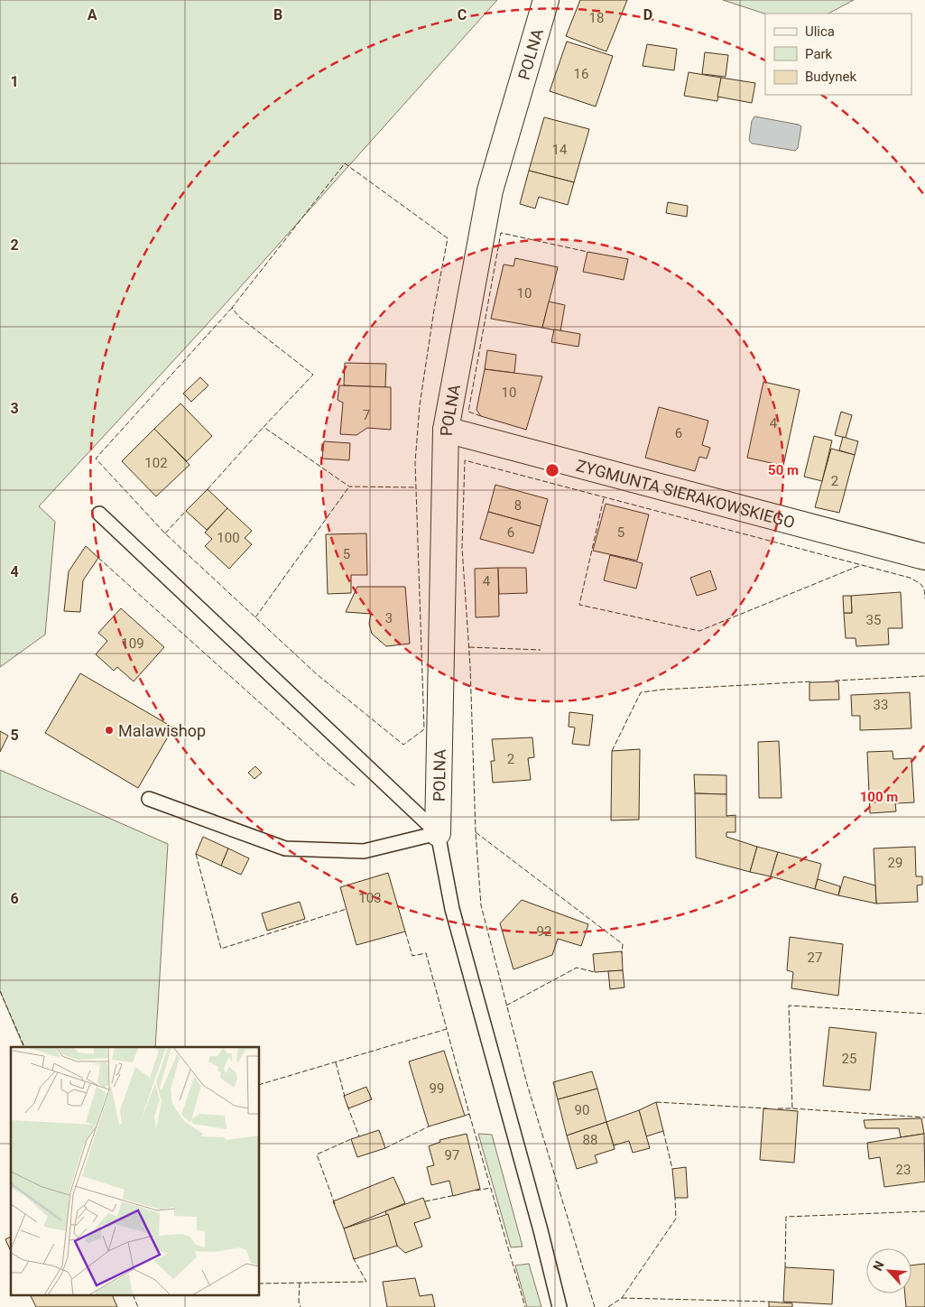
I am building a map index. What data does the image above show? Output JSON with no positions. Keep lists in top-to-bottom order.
{
  "streets": {
    "street": ["POLNA", "ZYGMUNTA SIERAKOWSKIEGO"]
  },
  "crossings": [
    ["POLNA", "ZYGMUNTA SIERAKOWSKIEGO"]
  ],
  "places": ["Malawishop"],
  "house_numbers": [
    "18",
    "16",
    "14",
    "10",
    "10",
    "7",
    "4",
    "6",
    "102",
    "2",
    "8",
    "6",
    "5",
    "100",
    "5",
    "4",
    "3",
    "35",
    "109",
    "33",
    "2",
    "29",
    "103",
    "92",
    "27",
    "25",
    "99",
    "90",
    "88",
    "97",
    "23"
  ],
  "legend": ["Ulica", "Park", "Budynek"],
  "north": "top left",
  "grid": {
    "columns": [
      "A",
      "B",
      "C",
      "D"
    ],
    "rows": [
      "1",
      "2",
      "3",
      "4",
      "5",
      "6"
    ]
  },
  "rings": ["50 m", "100 m"]
}
